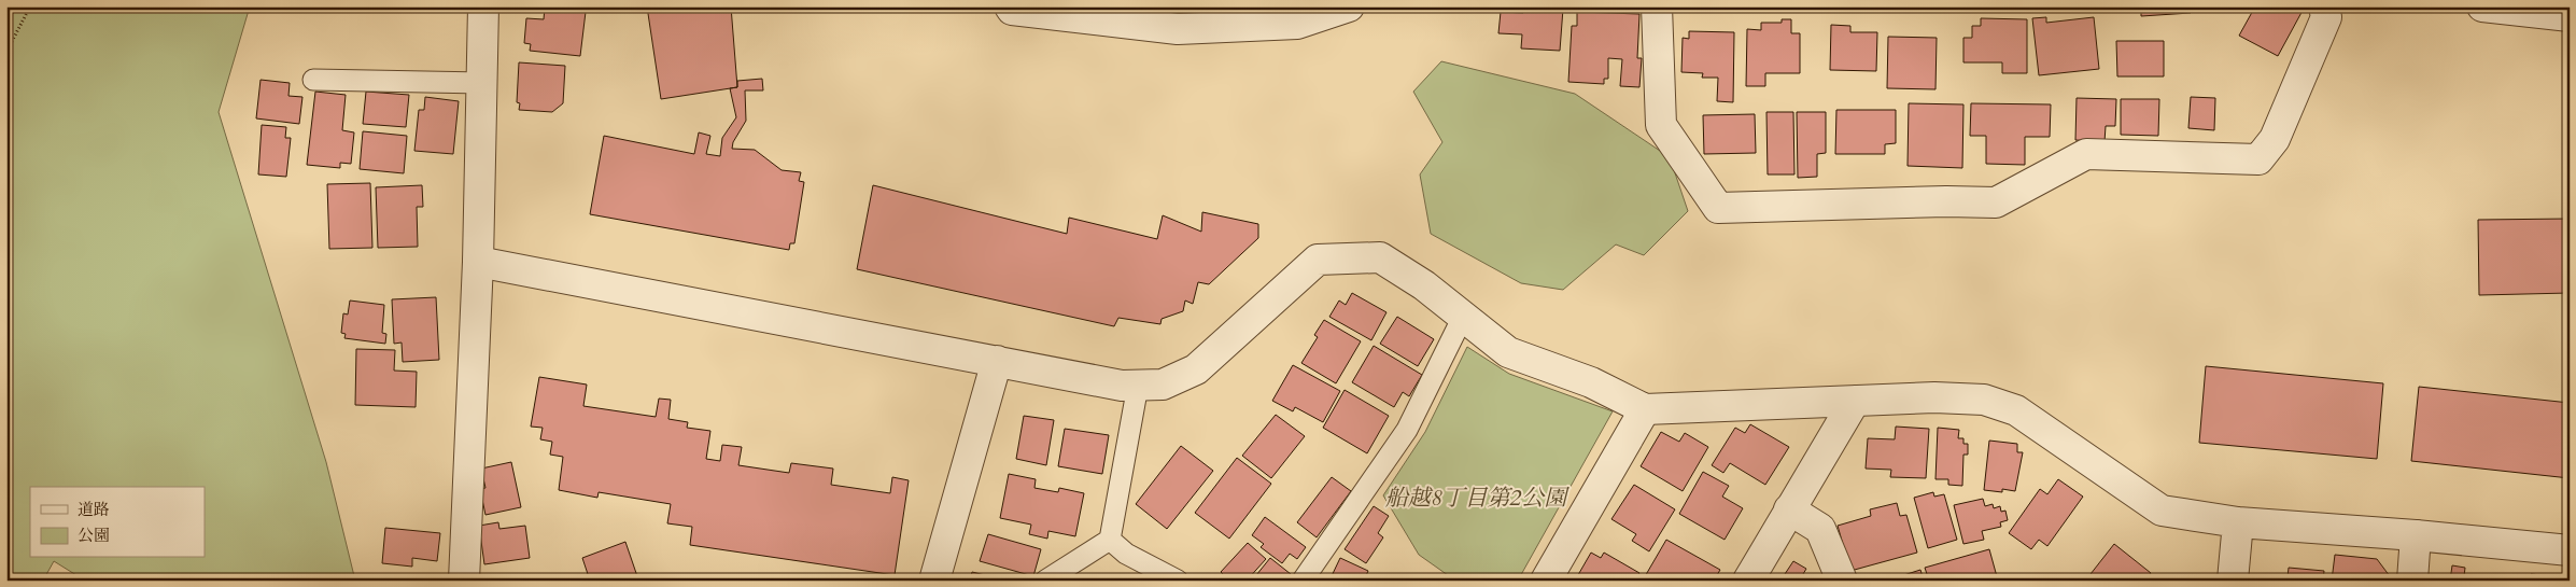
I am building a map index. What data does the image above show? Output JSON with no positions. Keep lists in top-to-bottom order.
{
  "parks": ["船越8丁目第2公園"],
  "legend": ["道路", "公園"]
}
